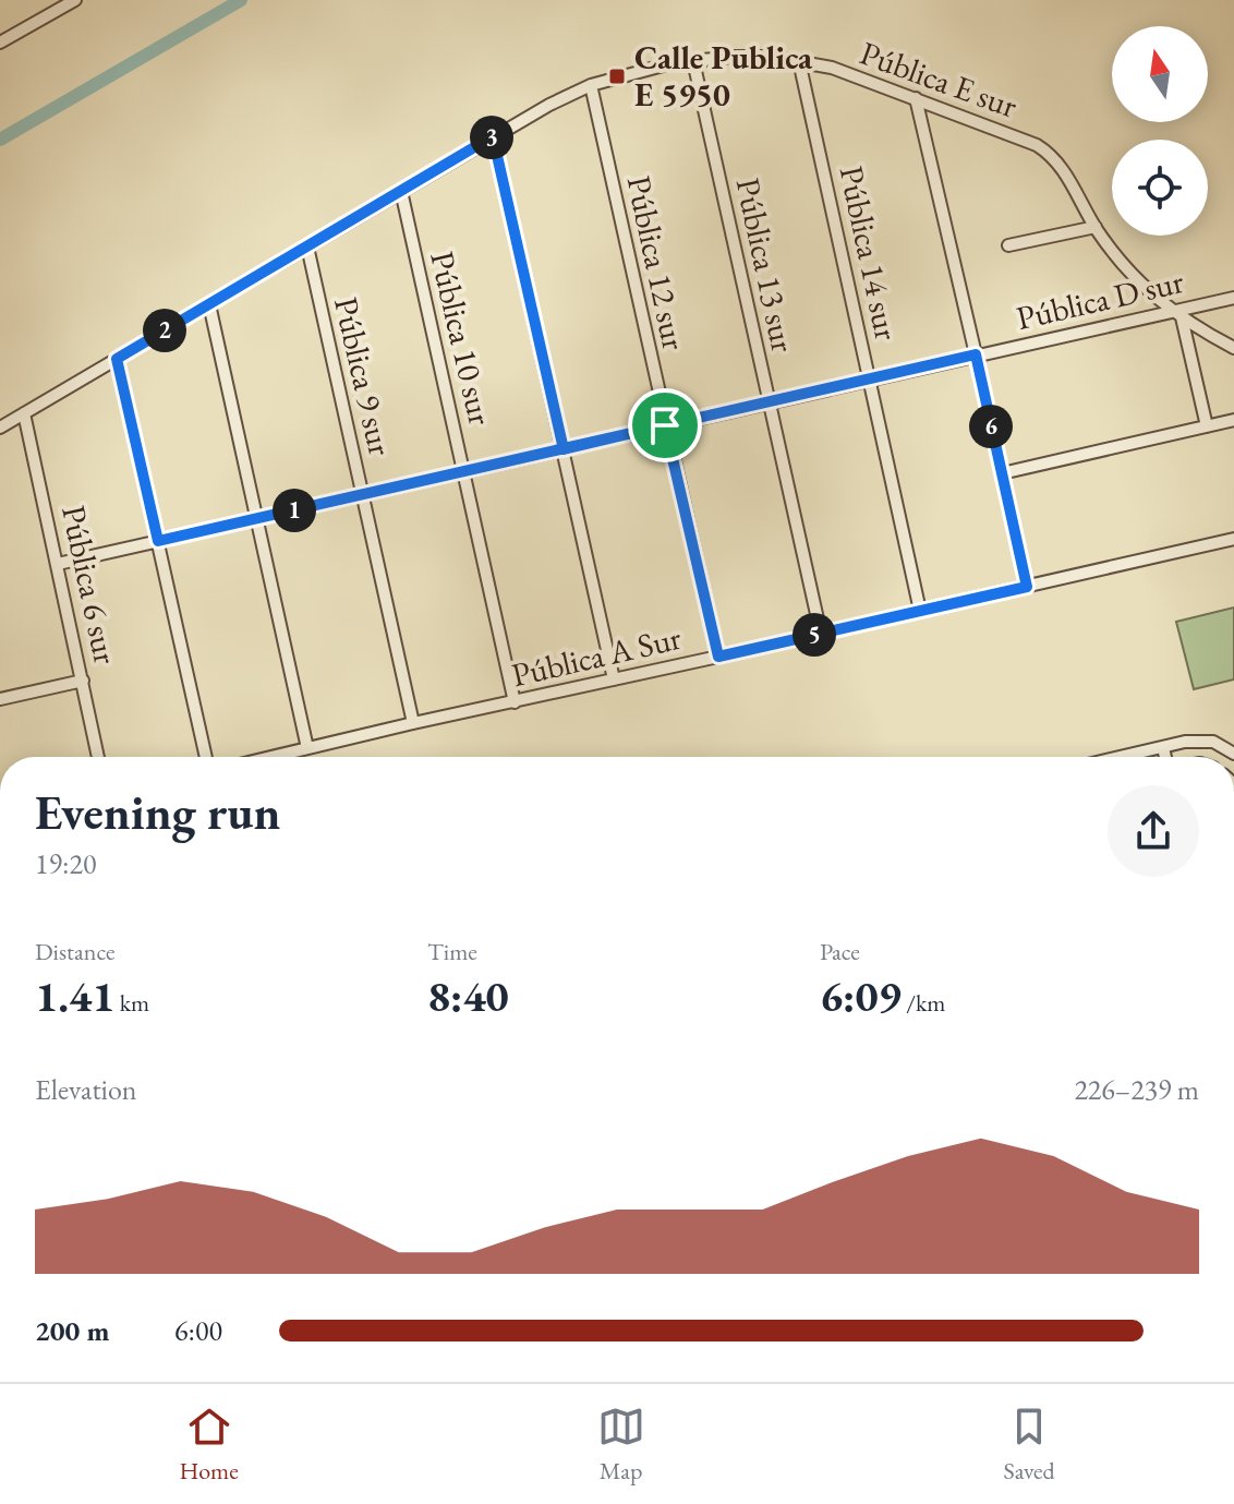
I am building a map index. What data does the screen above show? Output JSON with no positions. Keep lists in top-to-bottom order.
{
  "streets": {
    "street": [
      "Pública E sur",
      "Pública 14 sur",
      "Pública 12 sur",
      "Pública 13 sur",
      "Pública D sur",
      "Pública 10 sur",
      "Pública 9 sur",
      "Pública 6 sur",
      "Pública A Sur"
    ]
  },
  "crossings": [
    ["Pública E sur", "Pública 14 sur"],
    ["Pública E sur", "Pública 12 sur"],
    ["Pública E sur", "Pública 13 sur"],
    ["Pública E sur", "Pública D sur"],
    ["Pública E sur", "Pública 10 sur"],
    ["Pública E sur", "Pública 9 sur"],
    ["Pública E sur", "Pública 6 sur"],
    ["Pública 14 sur", "Pública D sur"],
    ["Pública 14 sur", "Pública A Sur"],
    ["Pública 12 sur", "Pública D sur"],
    ["Pública 12 sur", "Pública A Sur"],
    ["Pública 13 sur", "Pública D sur"],
    ["Pública 13 sur", "Pública A Sur"],
    ["Pública D sur", "Pública 10 sur"],
    ["Pública D sur", "Pública 9 sur"],
    ["Pública D sur", "Pública 6 sur"],
    ["Pública 10 sur", "Pública A Sur"],
    ["Pública 9 sur", "Pública A Sur"]
  ],
  "places": {
    "transit": ["Calle Publica E 5950"]
  },
  "north": "top",
  "page": {
    "pins": [
      "3",
      "2",
      "6",
      "1",
      "5"
    ],
    "heading": ["Evening run", "19:20"],
    "stats": [
      ["Distance", "1.41 km"],
      ["Time", "8:40"],
      ["Pace", "6:09 /km"]
    ],
    "chart": ["Elevation", "226–239 m"],
    "list": [
      {
        "name": "200 m",
        "note": "6:00"
      }
    ],
    "tabs": ["Home", "Map", "Saved"]
  }
}
